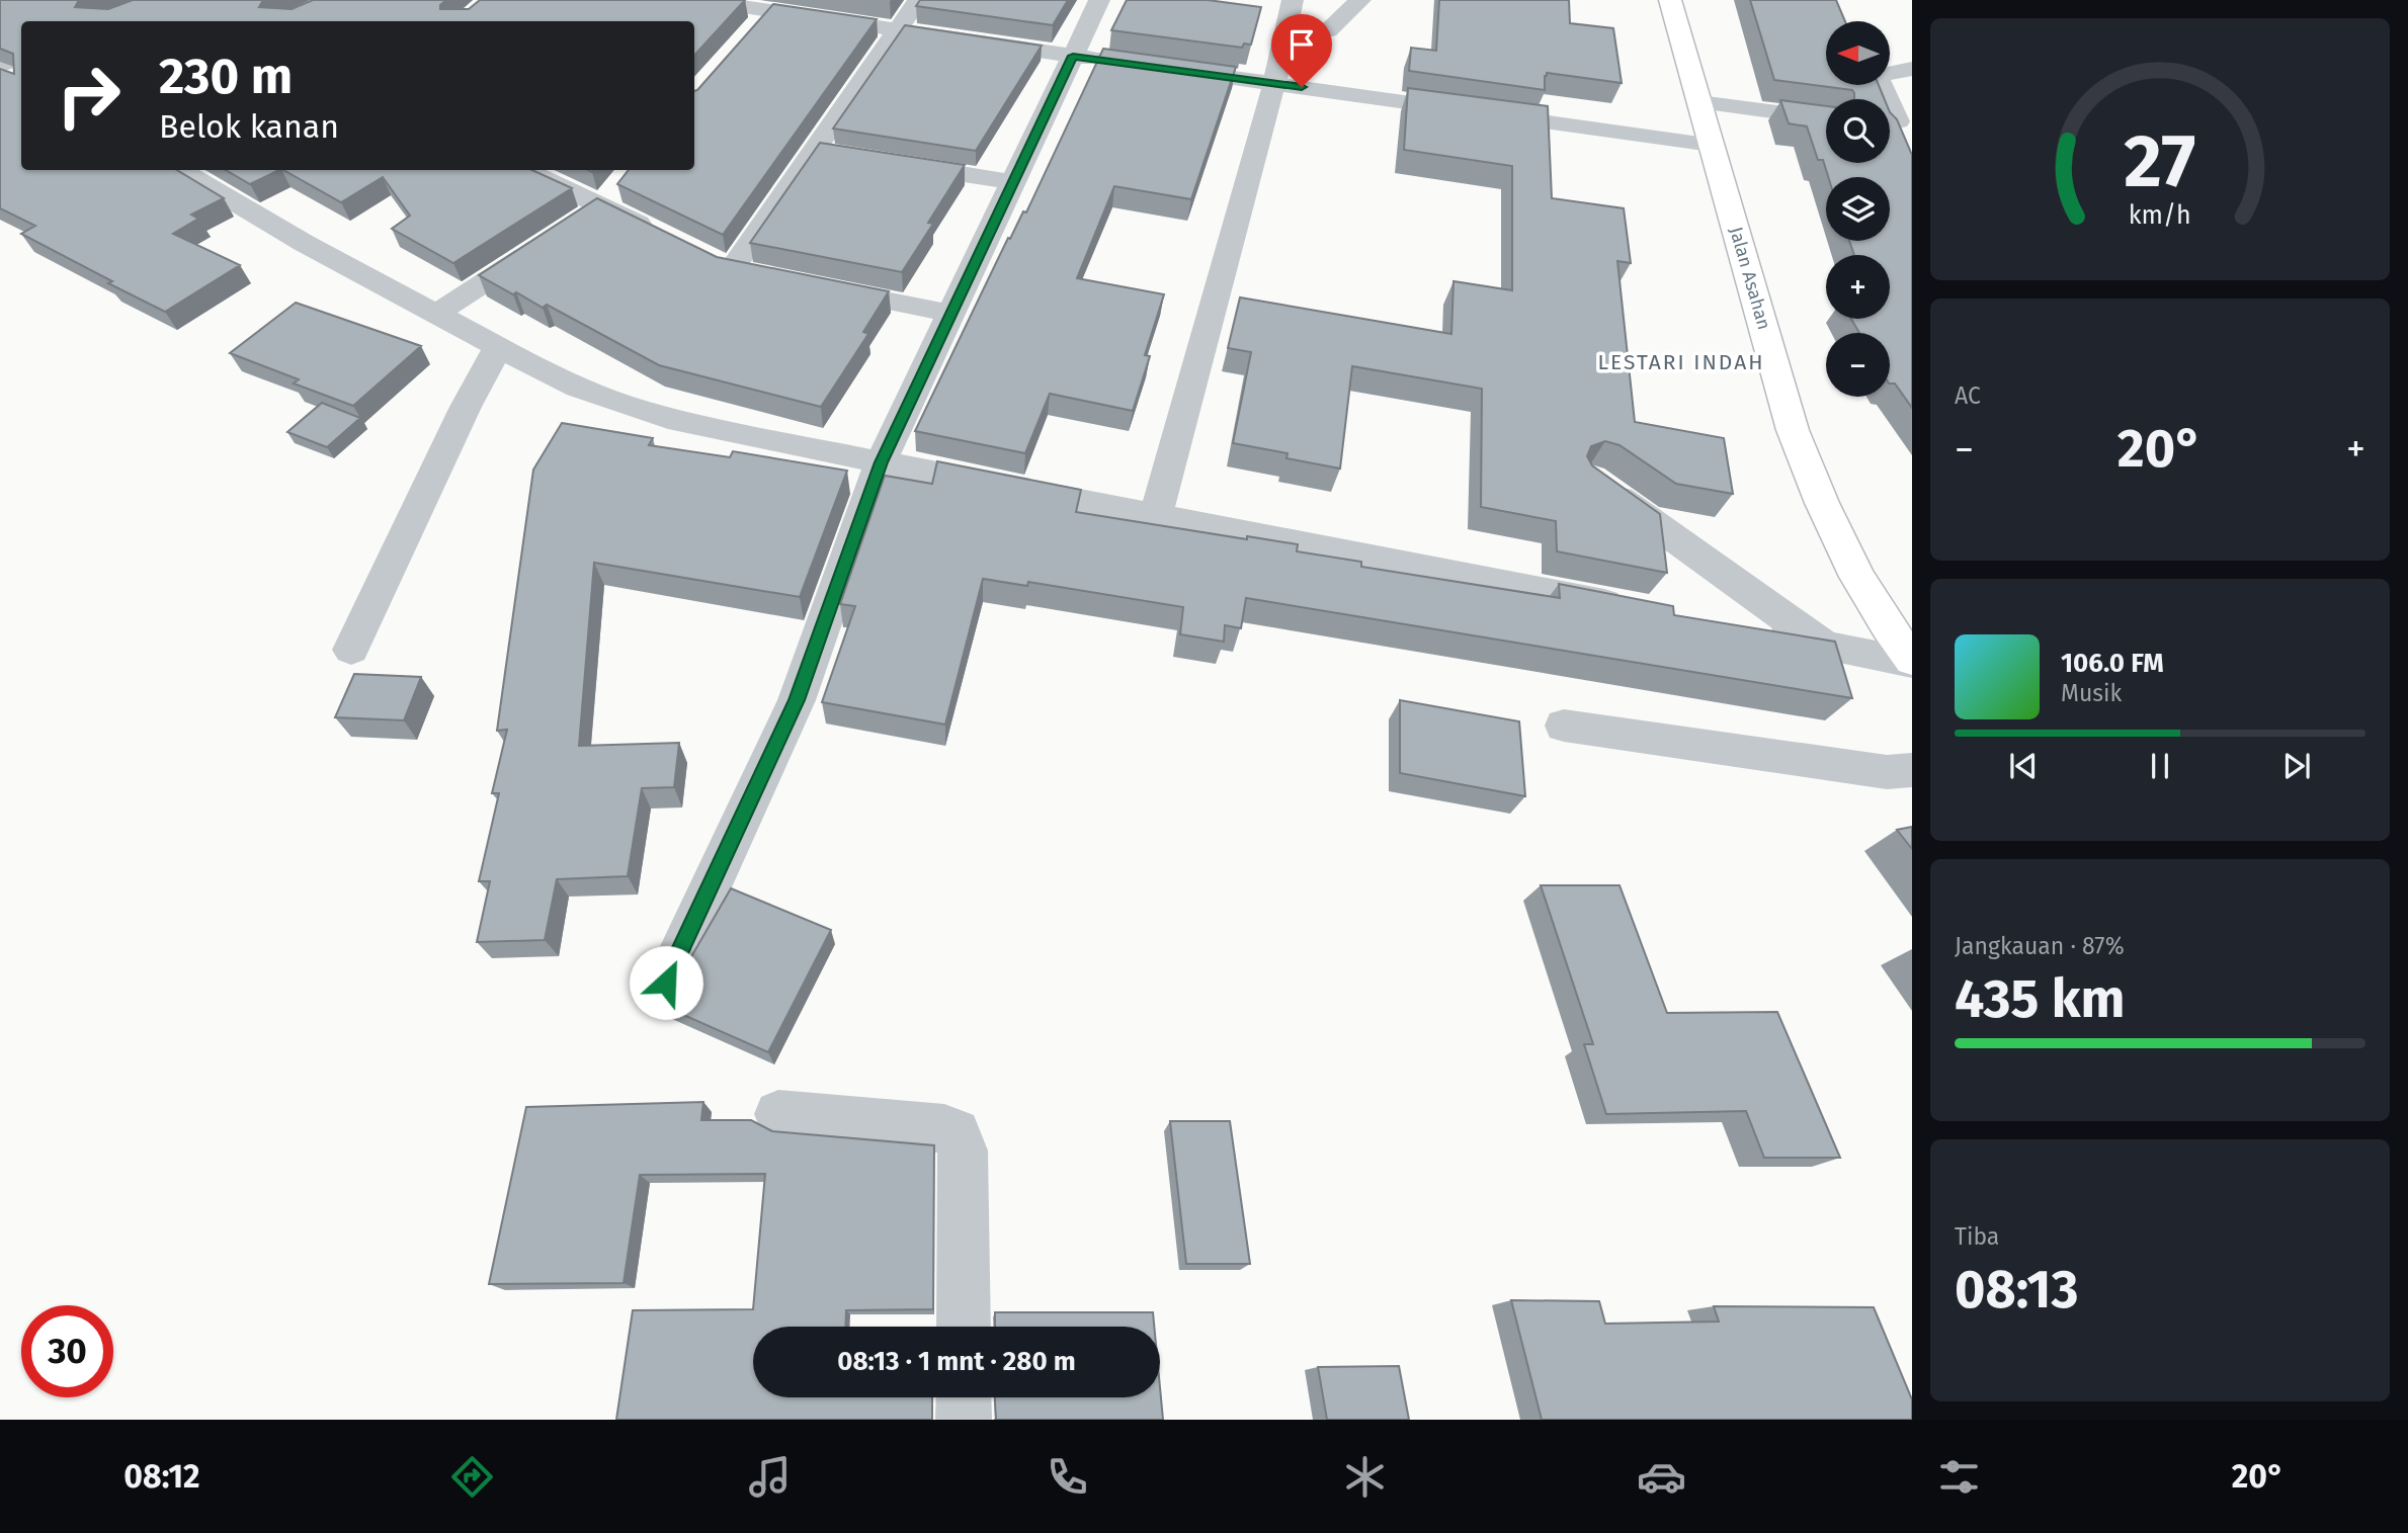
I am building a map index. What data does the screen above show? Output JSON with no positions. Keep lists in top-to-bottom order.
{
  "streets": {
    "main road": ["Jalan Asahan"]
  },
  "districts": ["LESTARI INDAH"],
  "north": "left",
  "page": {
    "map_buttons": ["+", "−"],
    "turn": ["230 m", "Belok kanan"],
    "tile": [
      "AC",
      ["Jangkauan · 87%", "435 km"],
      ["Tiba", "08:13"]
    ],
    "heat": ["−", "20°", "+"],
    "song": ["106.0 FM", "Musik"],
    "limit": "30",
    "trip": "08:13 · 1 mnt · 280 m",
    "tabs": ["08:12", "20°"],
    "gauge": ["27", "km/h"]
  }
}
